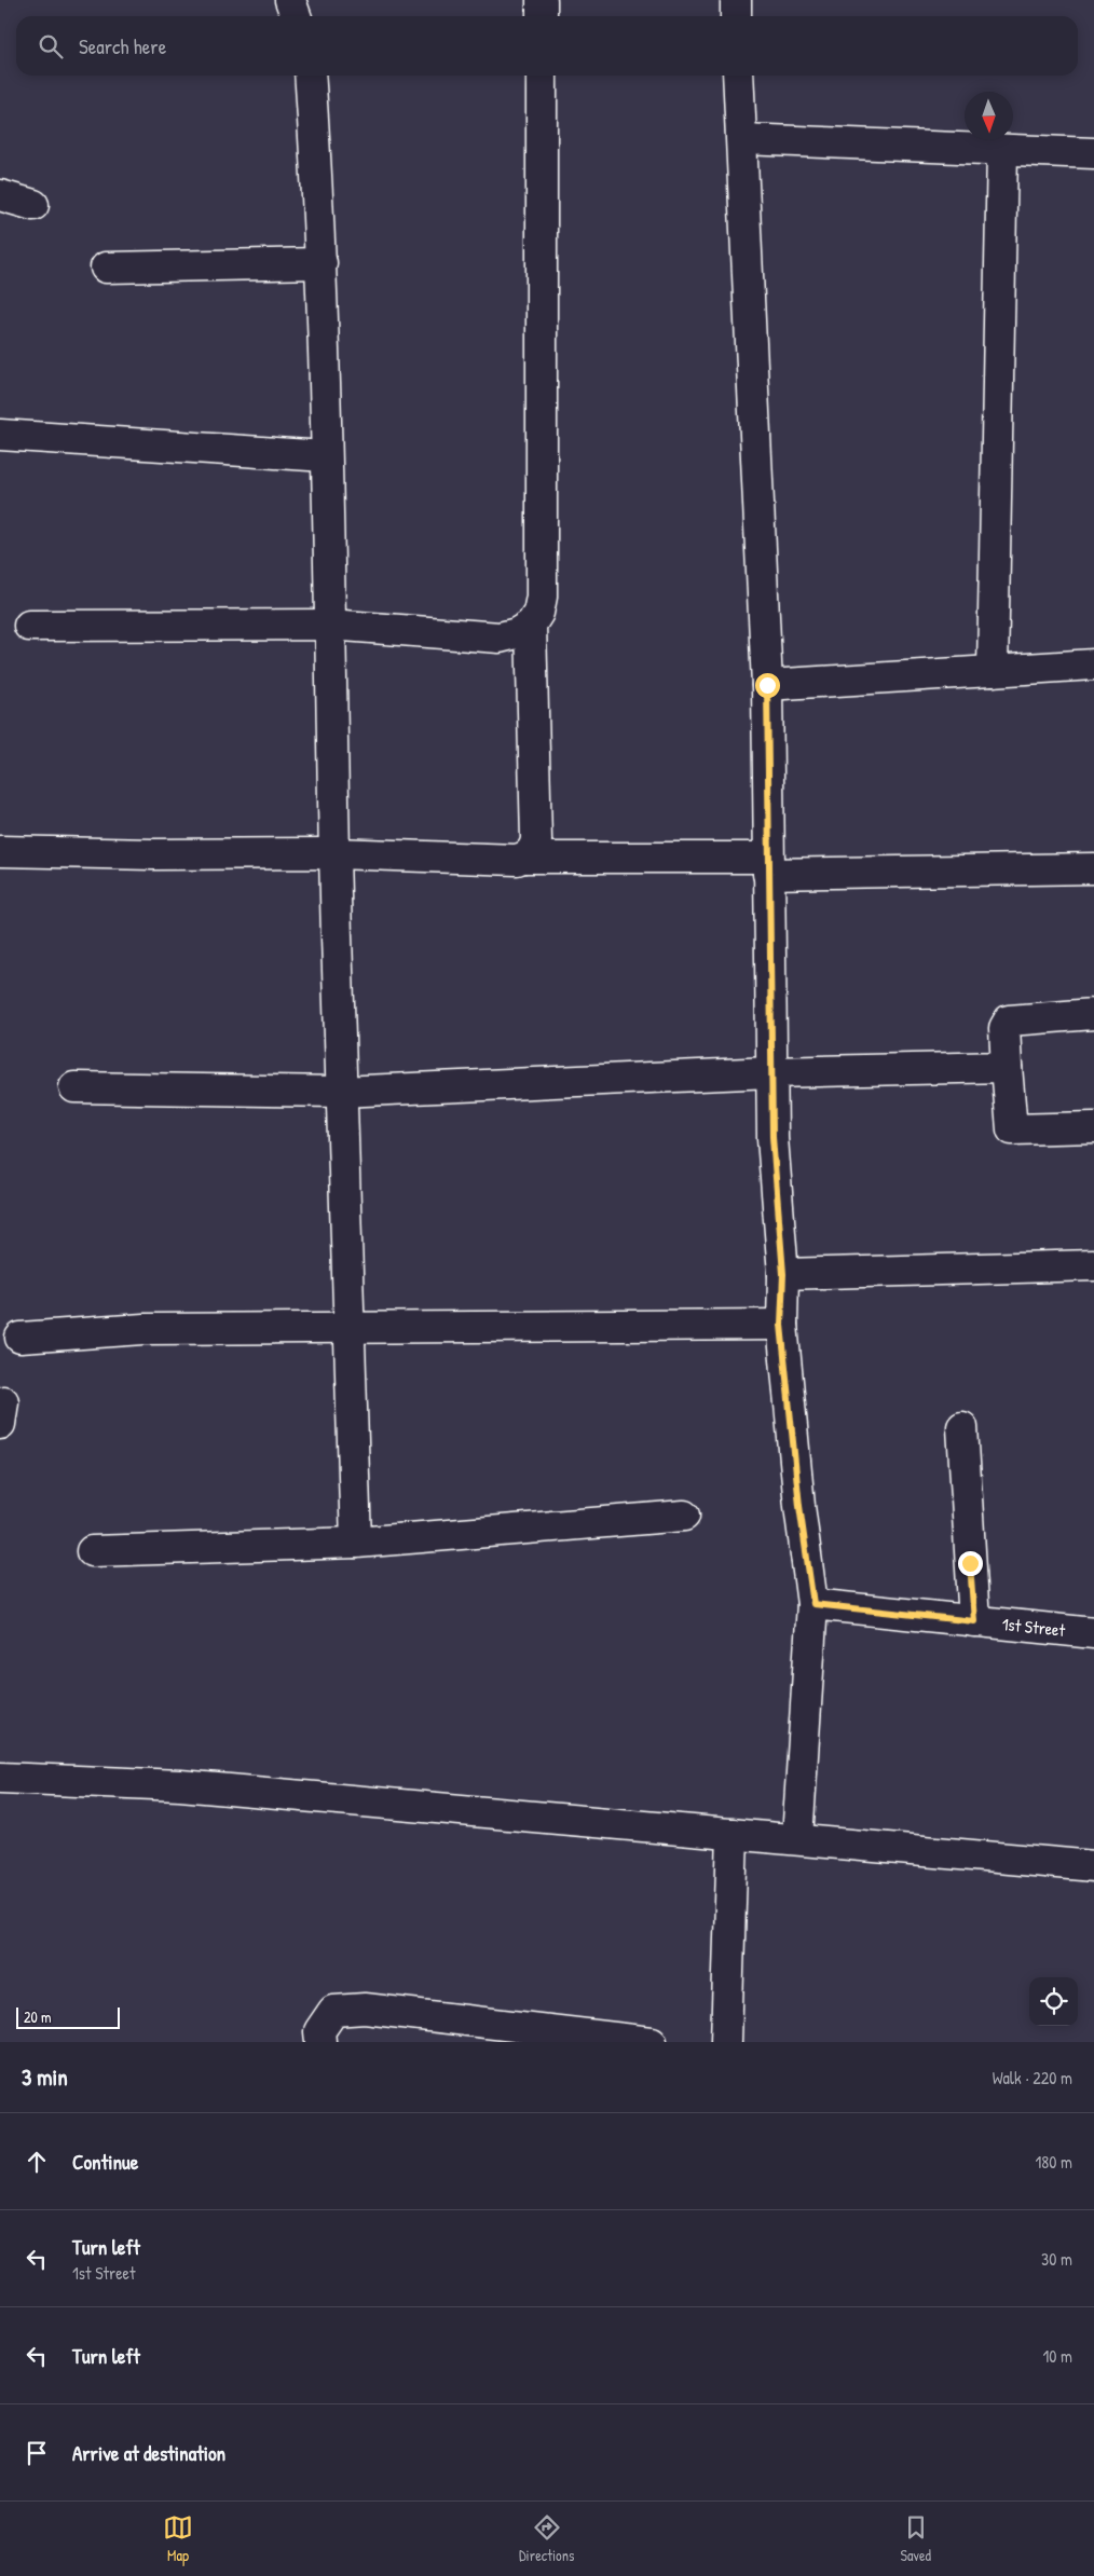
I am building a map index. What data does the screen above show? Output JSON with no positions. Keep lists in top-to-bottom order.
{
  "streets": {
    "street": ["1st Street"]
  },
  "scale_bar": "20 m",
  "north": "bottom",
  "page": {
    "search": "Search here",
    "scale": "20 m",
    "heading": ["3 min", "Walk · 220 m"],
    "list": [
      ["Continue", "180 m"],
      ["Turn left", "1st Street", "30 m"],
      ["Turn left", "10 m"],
      "Arrive at destination"
    ],
    "nav": ["Map", "Directions", "Saved"]
  }
}
